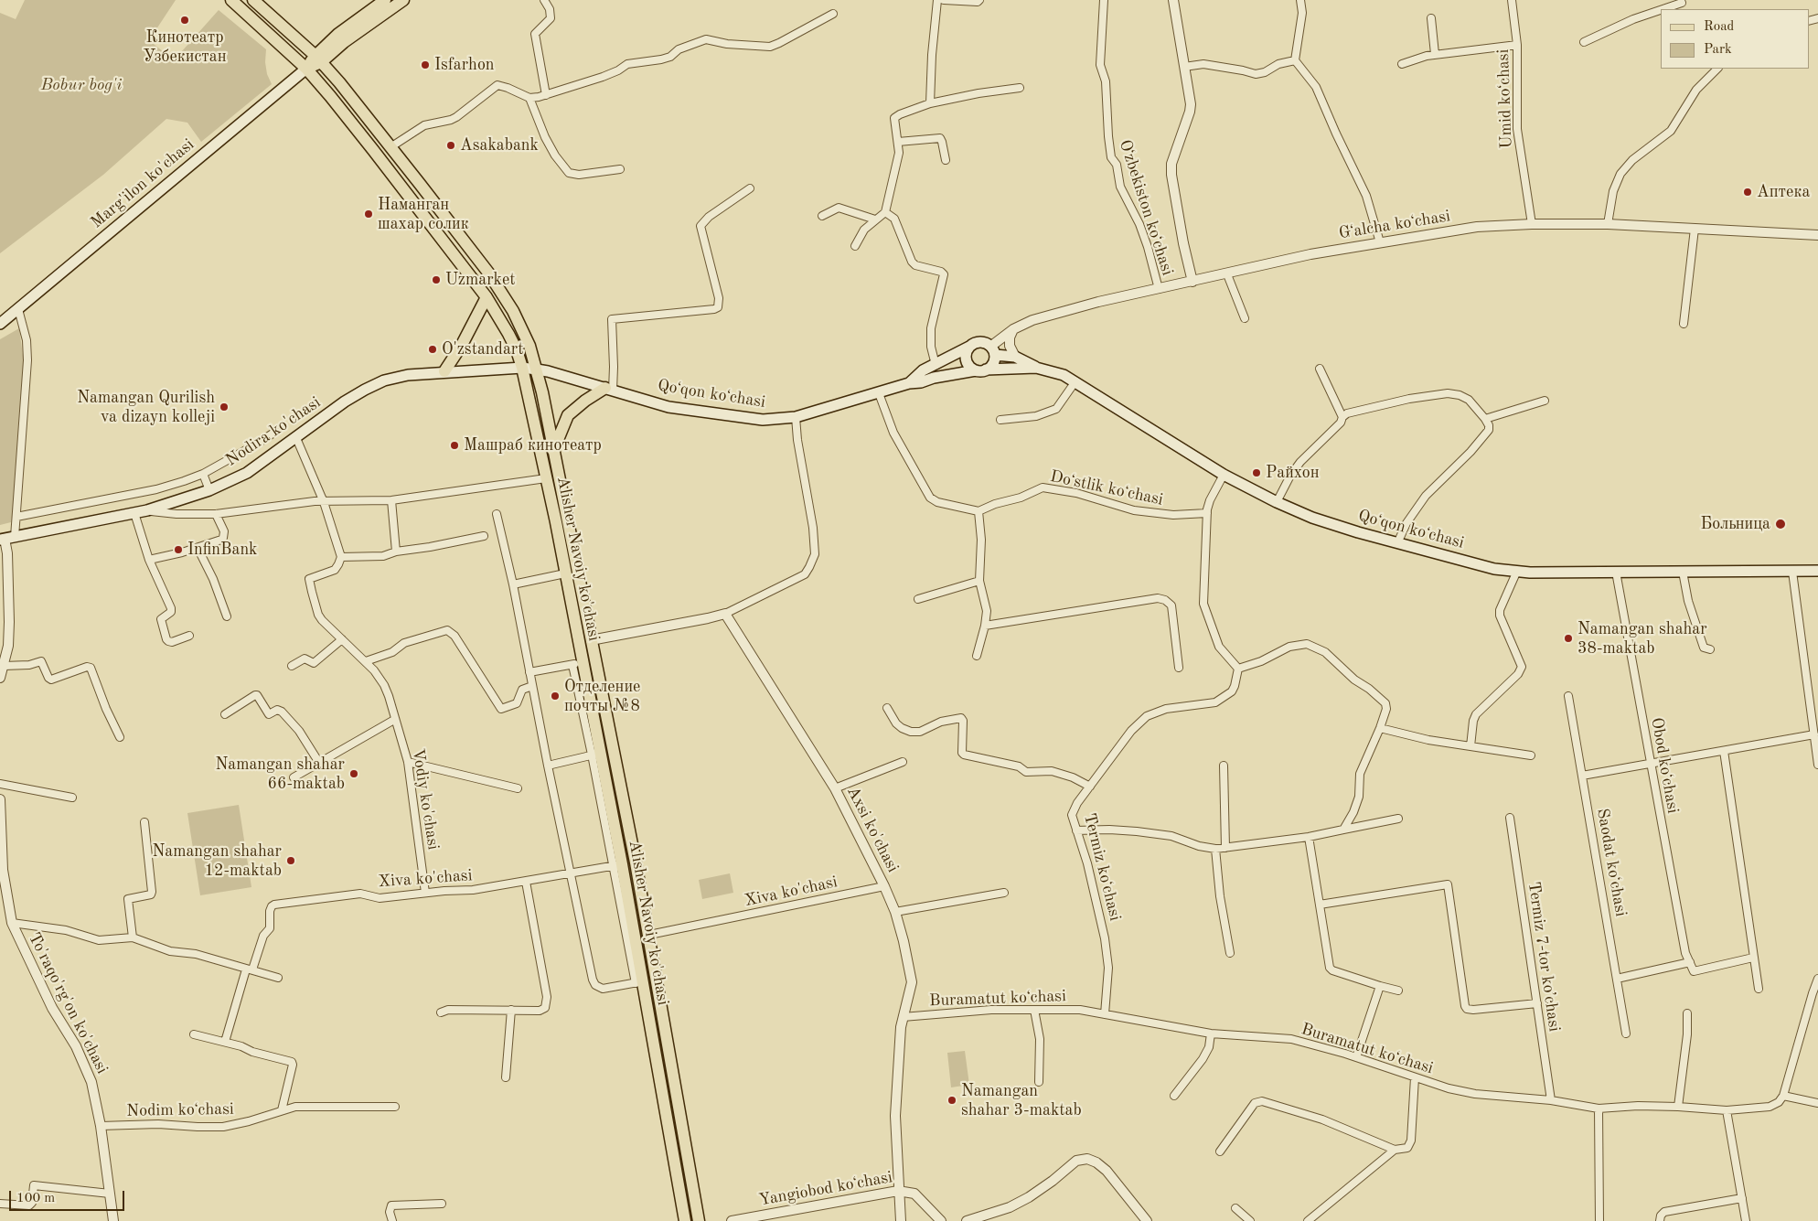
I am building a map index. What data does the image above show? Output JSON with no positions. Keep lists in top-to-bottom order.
{
  "streets": {
    "main road": [
      "Marg'ilon ko'chasi",
      "Qoʻqon koʻchasi",
      "Nodira ko'chasi",
      "Alisher Navoiy ko'chasi"
    ],
    "street": [
      "Umid koʻchasi",
      "Oʻzbekiston koʻchasi",
      "Gʻalcha koʻchasi",
      "Doʻstlik koʻchasi",
      "Obod koʻchasi",
      "Vodiy ko'chasi",
      "Axsi ko'chasi",
      "Saodat koʻchasi",
      "Termiz koʻchasi",
      "Xiva ko'chasi",
      "Termiz 7-tor koʼchasi",
      "Buramatut koʻchasi",
      "To'raqo'rg'on ko'chasi",
      "Nodim koʻchasi",
      "Yangiobod koʻchasi"
    ]
  },
  "crossings": [
    ["Umid koʻchasi", "Gʻalcha koʻchasi"],
    ["Marg'ilon ko'chasi", "Alisher Navoiy ko'chasi"],
    ["Oʻzbekiston koʻchasi", "Gʻalcha koʻchasi"],
    ["Gʻalcha koʻchasi", "Qoʻqon koʻchasi"],
    ["Qoʻqon koʻchasi", "Nodira ko'chasi"],
    ["Qoʻqon koʻchasi", "Alisher Navoiy ko'chasi"],
    ["Qoʻqon koʻchasi", "Obod koʻchasi"],
    ["Nodira ko'chasi", "Alisher Navoiy ko'chasi"],
    ["Alisher Navoiy ko'chasi", "Xiva ko'chasi"],
    ["Vodiy ko'chasi", "Xiva ko'chasi"],
    ["Axsi ko'chasi", "Xiva ko'chasi"],
    ["Axsi ko'chasi", "Buramatut koʻchasi"],
    ["Axsi ko'chasi", "Yangiobod koʻchasi"],
    ["Termiz koʻchasi", "Buramatut koʻchasi"],
    ["Termiz 7-tor koʼchasi", "Buramatut koʻchasi"],
    ["To'raqo'rg'on ko'chasi", "Nodim koʻchasi"]
  ],
  "parks": ["Bobur bog'i"],
  "places": [
    "Кинотеатр Узбекистан",
    "Isfarhon",
    "Asakabank",
    "Аптека",
    "Наманган шахар солик",
    "Uzmarket",
    "O'zstandart",
    "Namangan Qurilish va dizayn kolleji",
    "Машраб кинотеатр",
    "Райхон",
    "Больница",
    "InfinBank",
    "Namangan shahar 38-maktab",
    "Отделение почты №8",
    "Namangan shahar 66-maktab",
    "Namangan shahar 12-maktab",
    "Namangan shahar 3-maktab"
  ],
  "legend": ["Road", "Park"],
  "scale_bar": "100 m"
}
